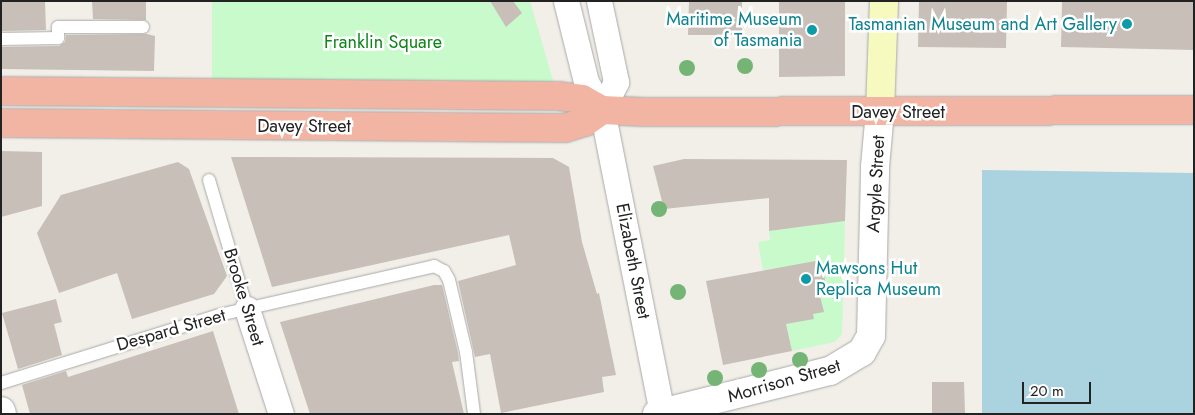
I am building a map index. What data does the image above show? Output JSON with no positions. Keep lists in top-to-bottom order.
{
  "streets": {
    "highway": ["Davey Street"],
    "main road": ["Argyle Street"],
    "street": ["Elizabeth Street", "Brooke Street", "Morrison Street"],
    "lane": ["Despard Street"]
  },
  "crossings": [
    ["Davey Street", "Argyle Street"],
    ["Davey Street", "Elizabeth Street"],
    ["Argyle Street", "Morrison Street"],
    ["Elizabeth Street", "Morrison Street"],
    ["Brooke Street", "Despard Street"]
  ],
  "parks": ["Franklin Square"],
  "places": ["Tasmanian Museum and Art Gallery", "Maritime Museum of Tasmania", "Mawsons Hut Replica Museum"],
  "scale_bar": "20 m"
}
